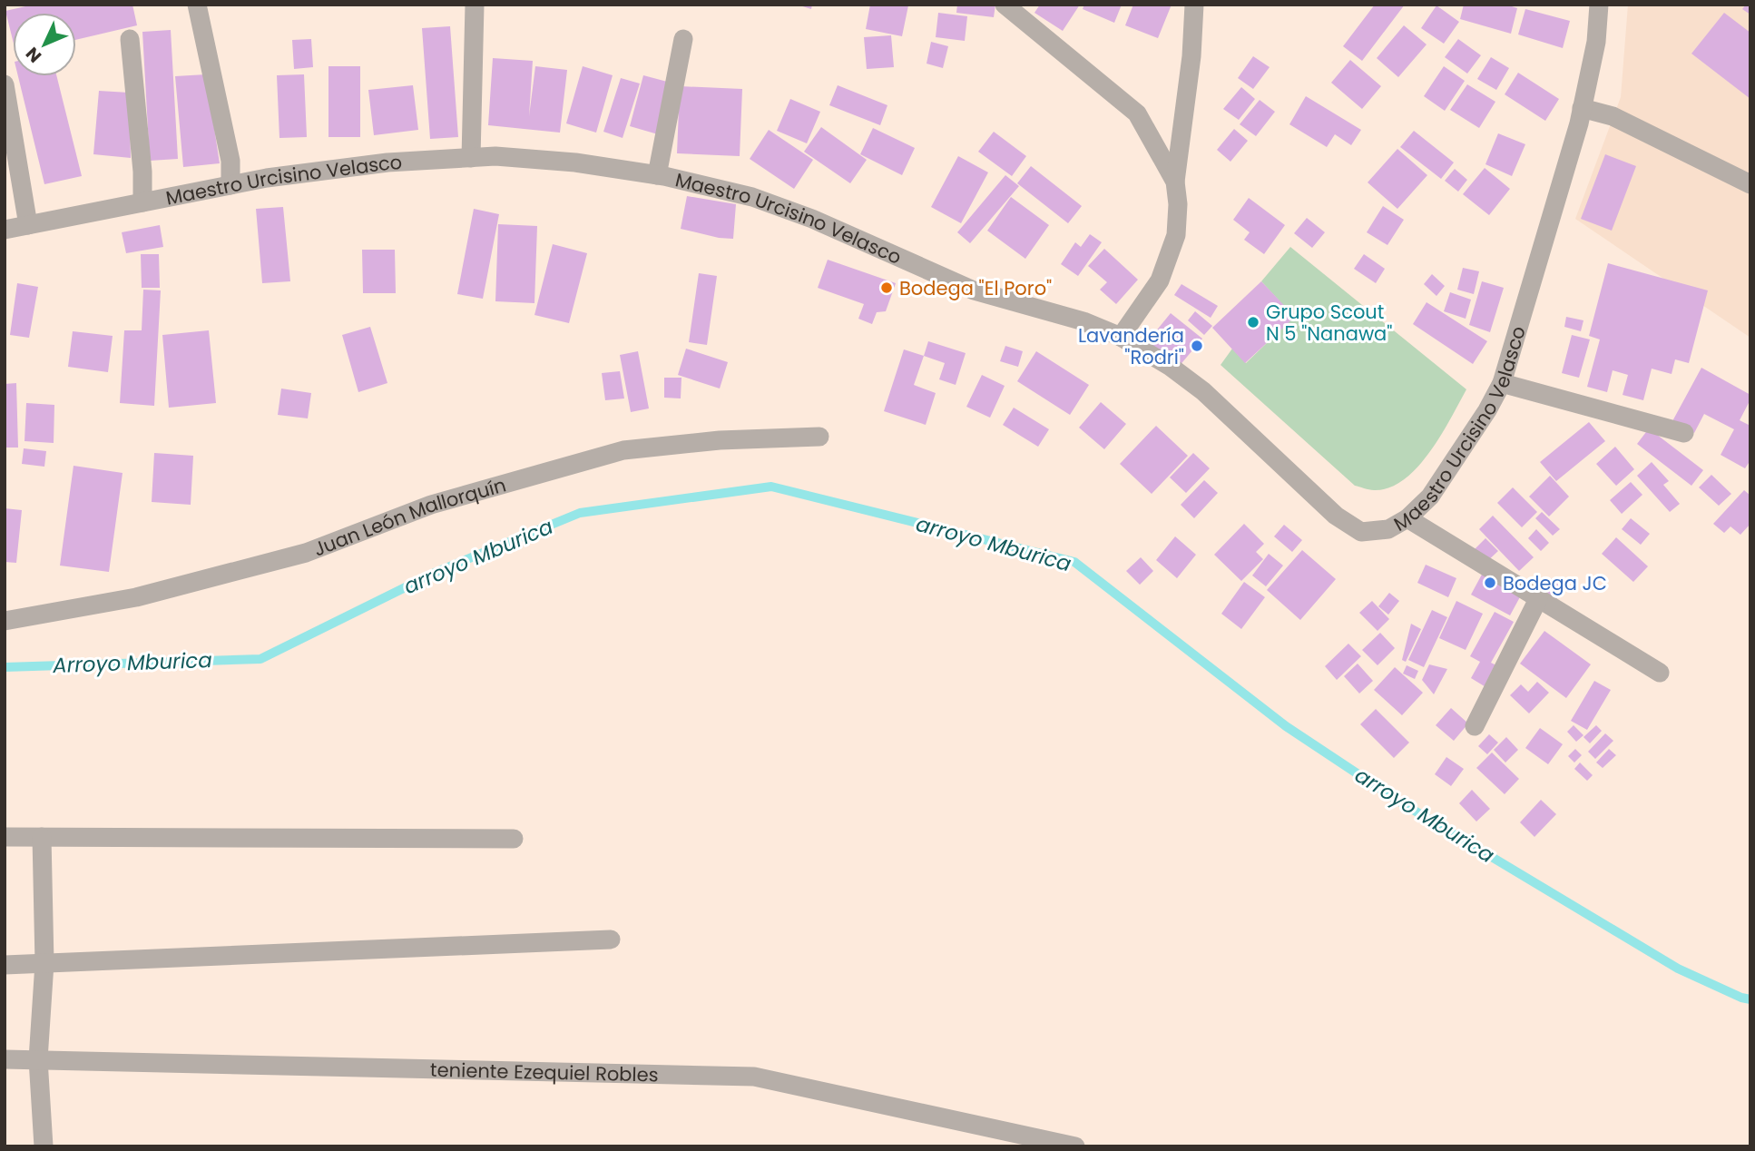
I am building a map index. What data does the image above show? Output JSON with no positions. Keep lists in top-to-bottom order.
{
  "streets": {
    "street": ["Maestro Urcisino Velasco", "Juan León Mallorquín", "teniente Ezequiel Robles"]
  },
  "water": ["arroyo Mburica", "Arroyo Mburica"],
  "places": [
    "Bodega \"El Poro\"",
    "Grupo Scout N 5 \"Nanawa\"",
    "Lavandería \"Rodri\"",
    "Bodega JC"
  ],
  "north": "bottom left"
}
